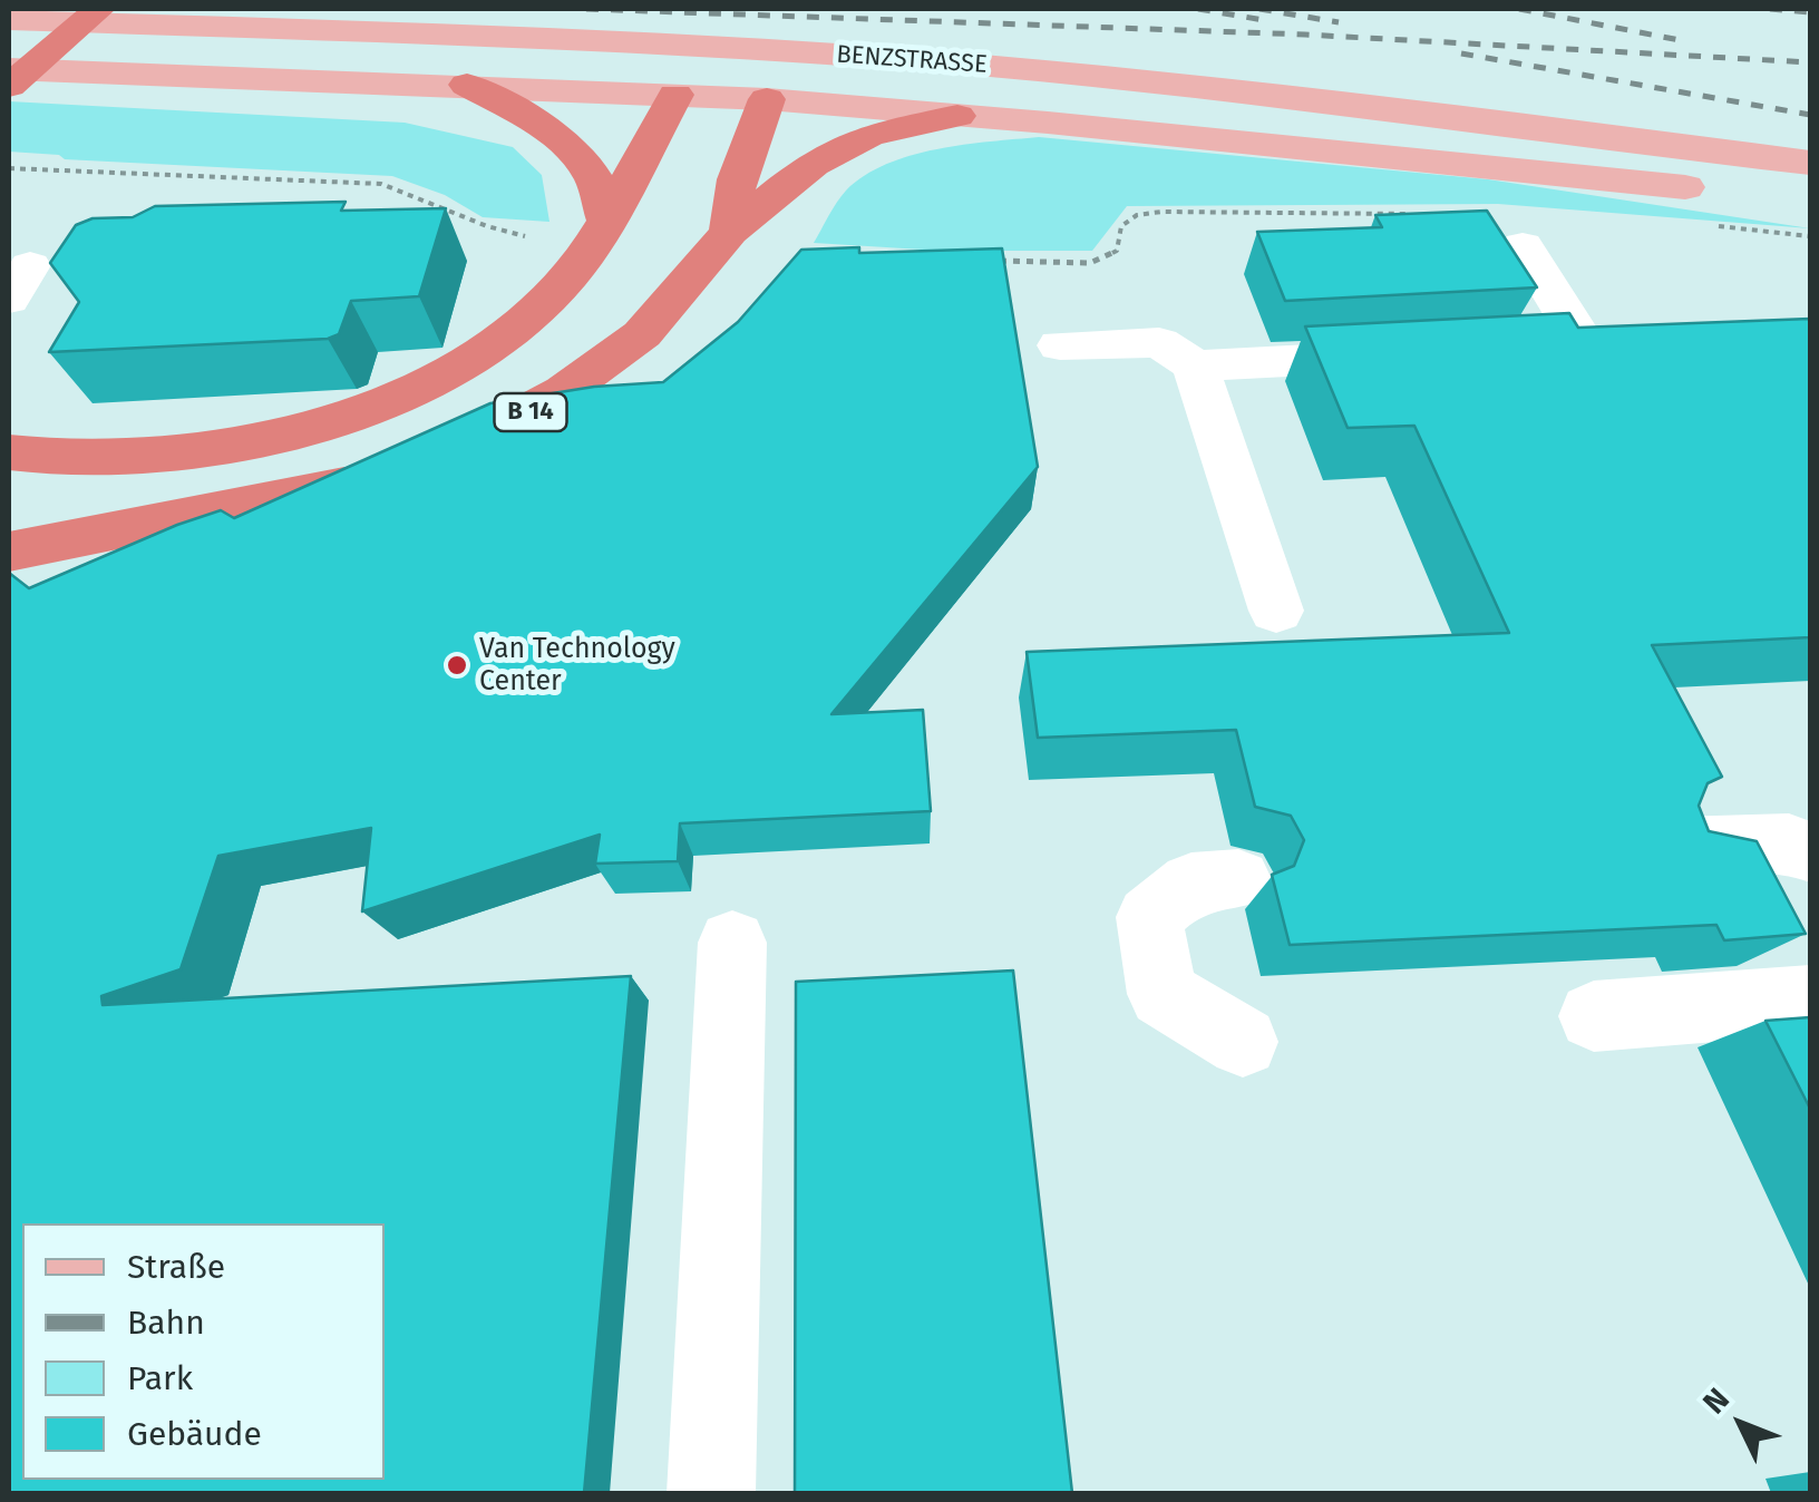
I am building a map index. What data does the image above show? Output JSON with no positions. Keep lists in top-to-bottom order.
{
  "streets": {
    "highway": ["B 14"],
    "main road": ["BENZSTRASSE"]
  },
  "crossings": [
    ["BENZSTRASSE", "B 14"]
  ],
  "places": ["Van Technology Center"],
  "legend": [
    "Straße",
    "Bahn",
    "Park",
    "Gebäude"
  ],
  "north": "top left"
}
